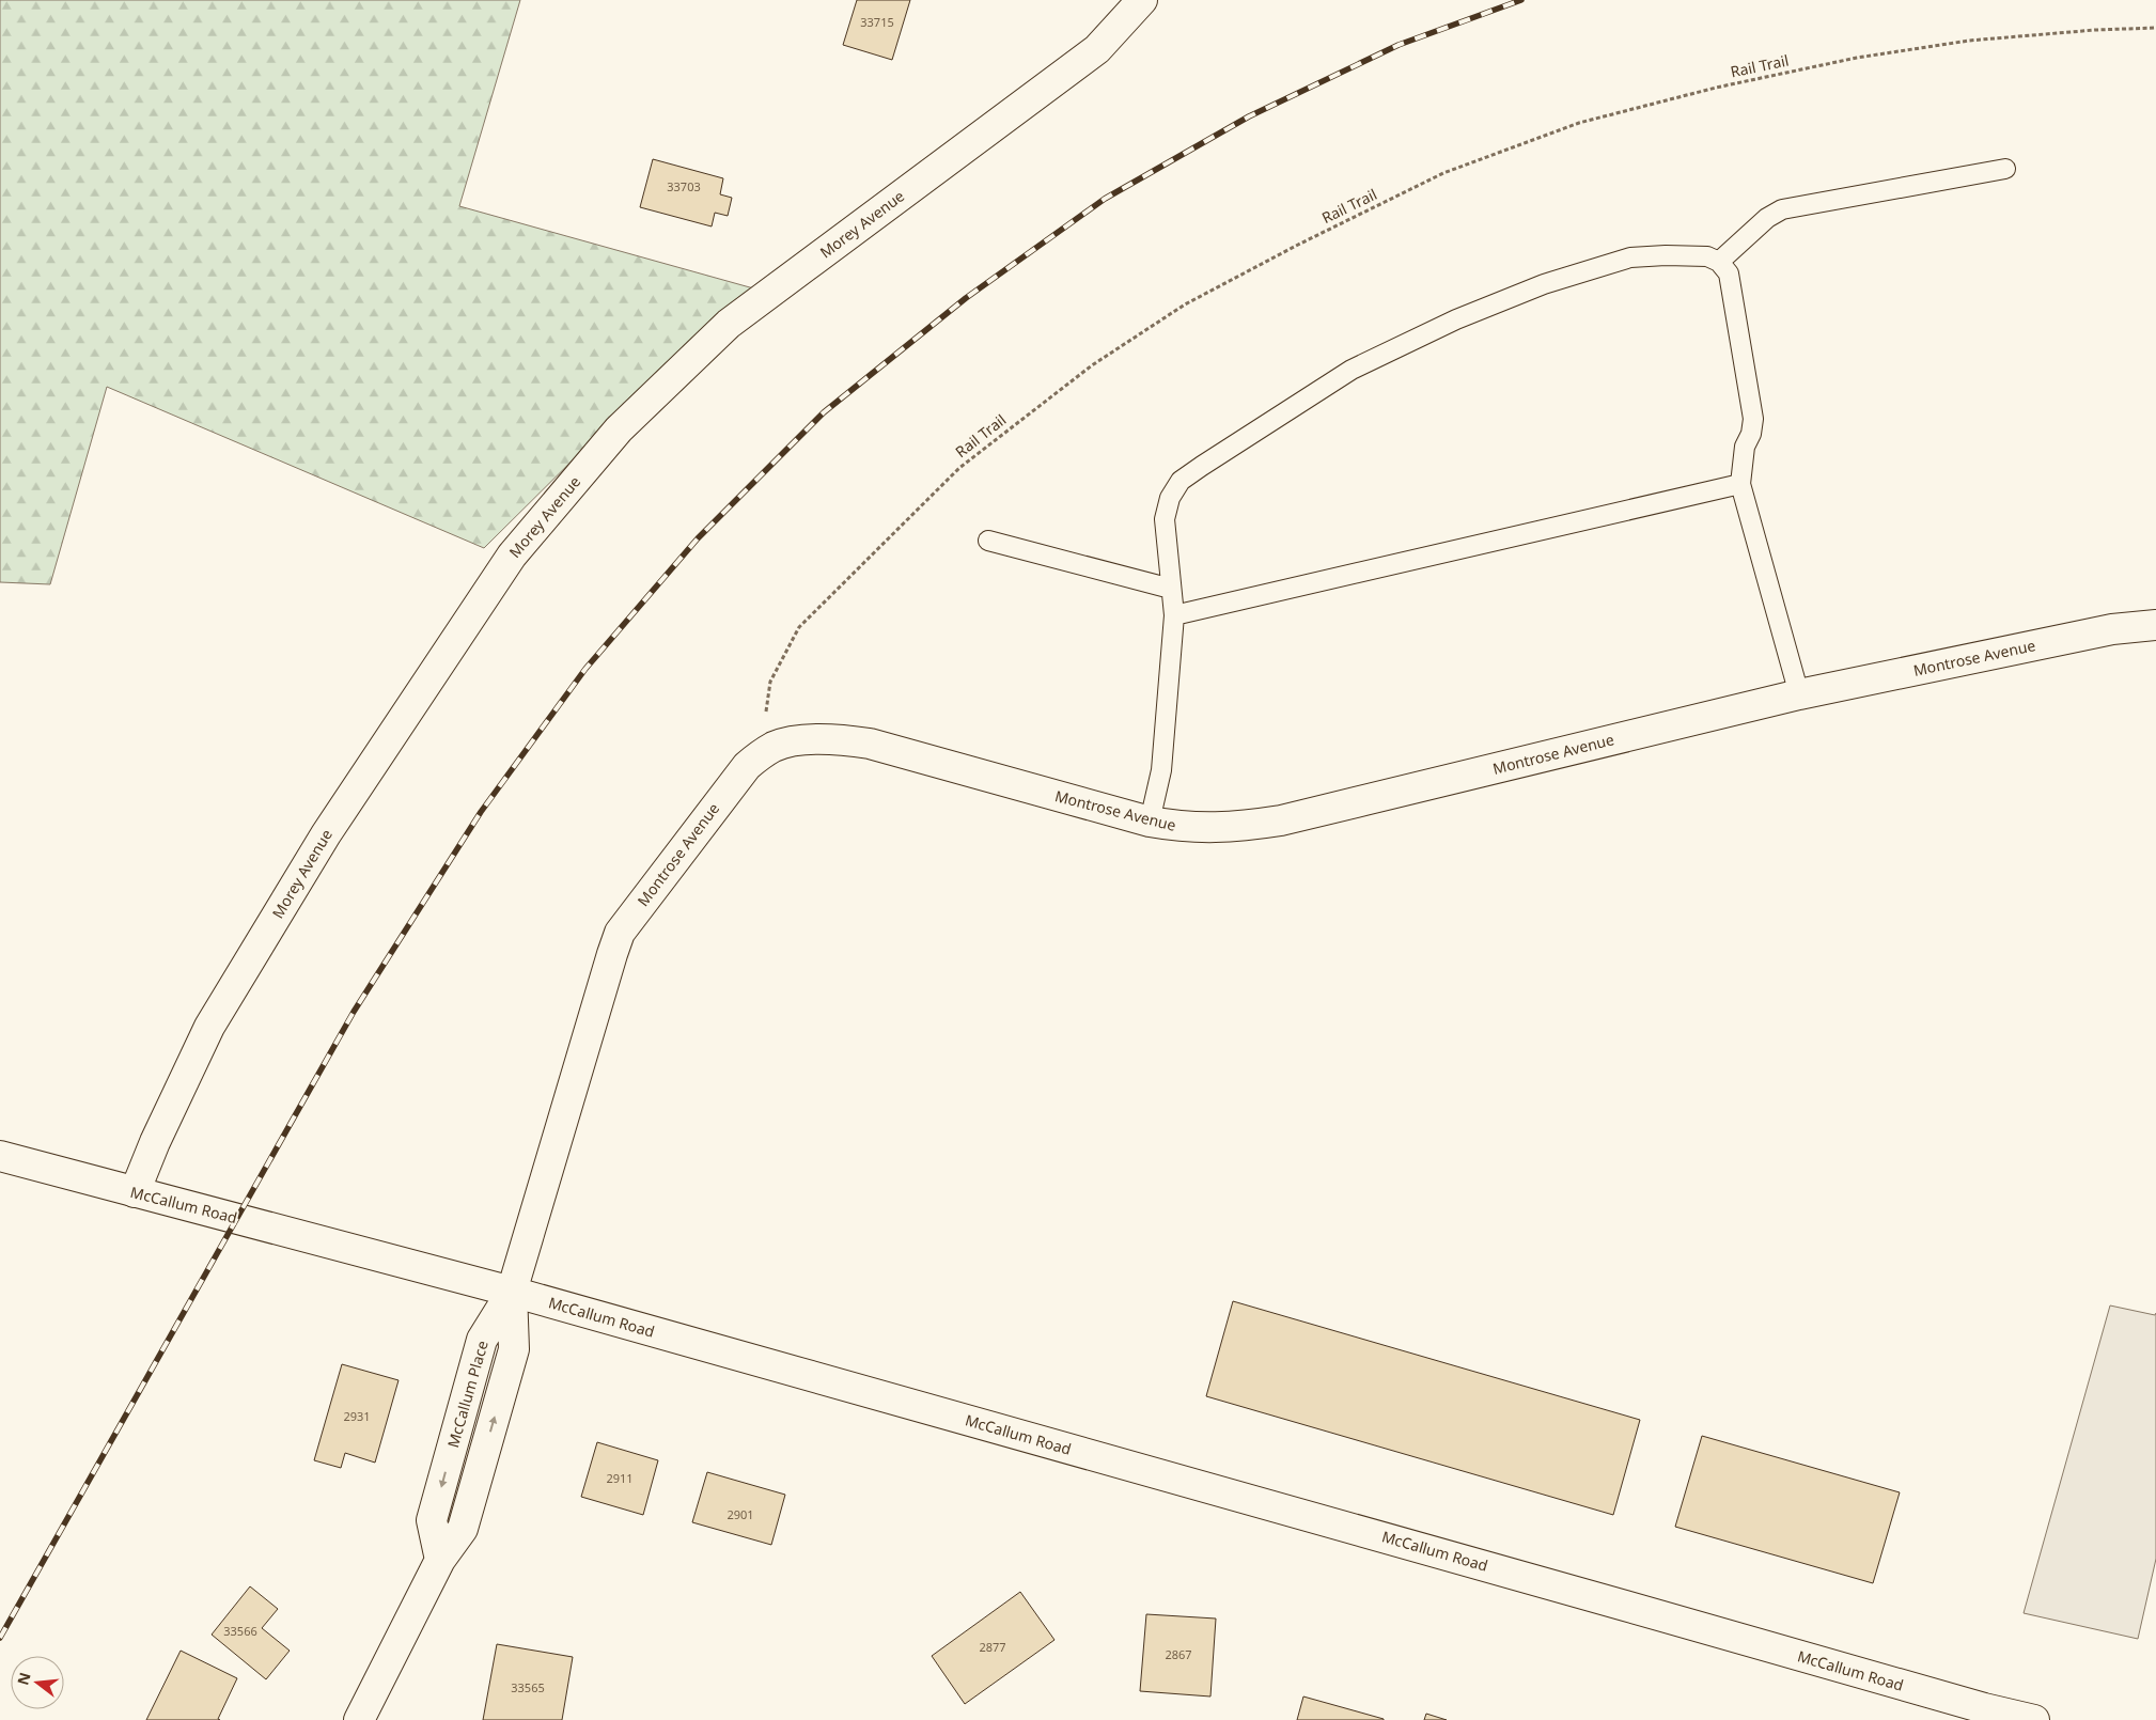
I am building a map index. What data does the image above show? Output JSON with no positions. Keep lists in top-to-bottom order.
{
  "streets": {
    "street": [
      "Morey Avenue",
      "Montrose Avenue",
      "McCallum Road",
      "McCallum Place"
    ],
    "path": ["Rail Trail"]
  },
  "crossings": [
    ["Rail Trail", "Montrose Avenue"],
    ["Morey Avenue", "McCallum Road"],
    ["Montrose Avenue", "McCallum Road"],
    ["Montrose Avenue", "McCallum Place"],
    ["McCallum Road", "McCallum Place"]
  ],
  "house_numbers": [
    "33715",
    "33703",
    "2931",
    "2911",
    "2901",
    "33566",
    "2877",
    "2867",
    "33565"
  ],
  "north": "left"
}
